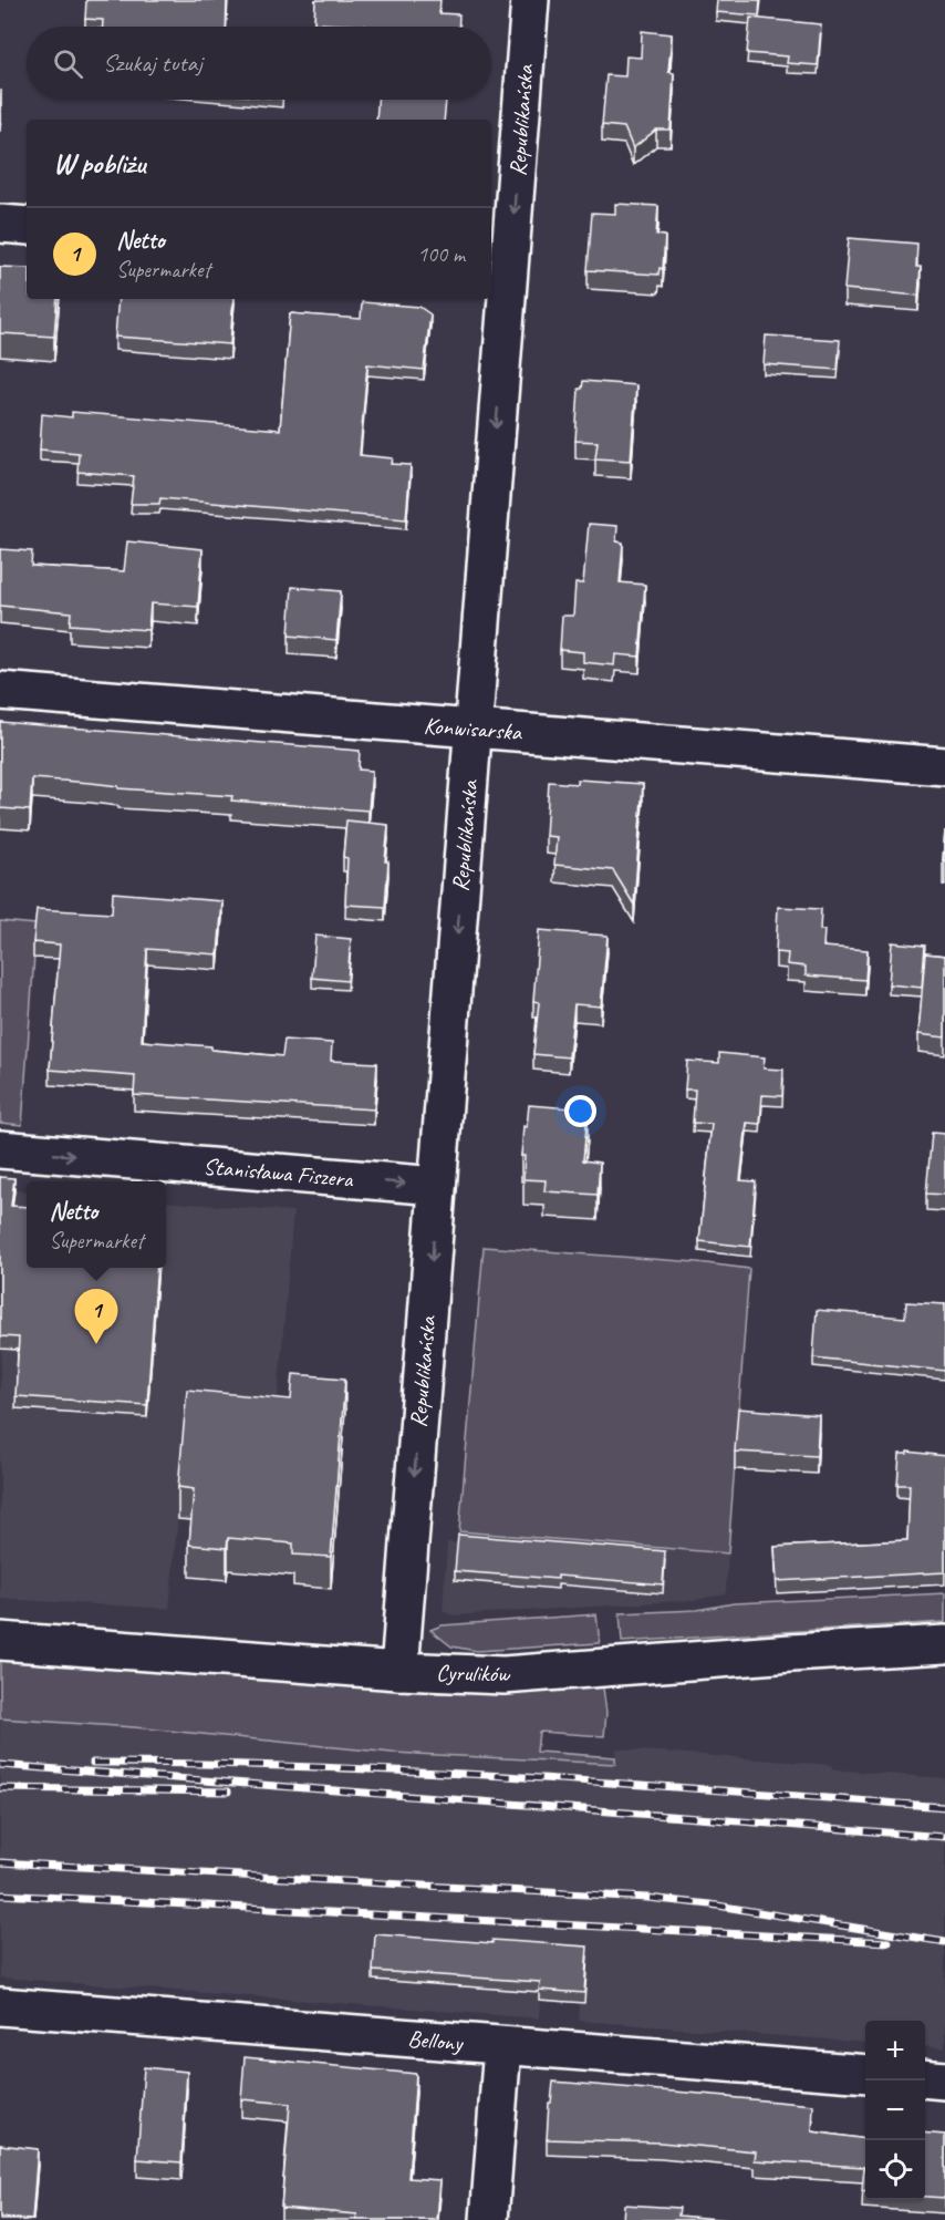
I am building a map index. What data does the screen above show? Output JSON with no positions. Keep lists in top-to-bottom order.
{
  "streets": {
    "street": [
      "Republikańska",
      "Konwisarska",
      "Stanisława Fiszera",
      "Cyrulików",
      "Bellony"
    ]
  },
  "crossings": [
    ["Republikańska", "Konwisarska"],
    ["Republikańska", "Stanisława Fiszera"],
    ["Republikańska", "Cyrulików"]
  ],
  "one_way": ["Republikańska", "Stanisława Fiszera"],
  "page": {
    "search": "Szukaj tutaj",
    "heading": "W pobliżu",
    "list": [
      {
        "mark": "1",
        "name": "Netto",
        "note": "Supermarket",
        "value": "100 m"
      }
    ],
    "popup": ["Netto", "Supermarket"],
    "pins": "1",
    "map_buttons": ["+", "−"]
  }
}
